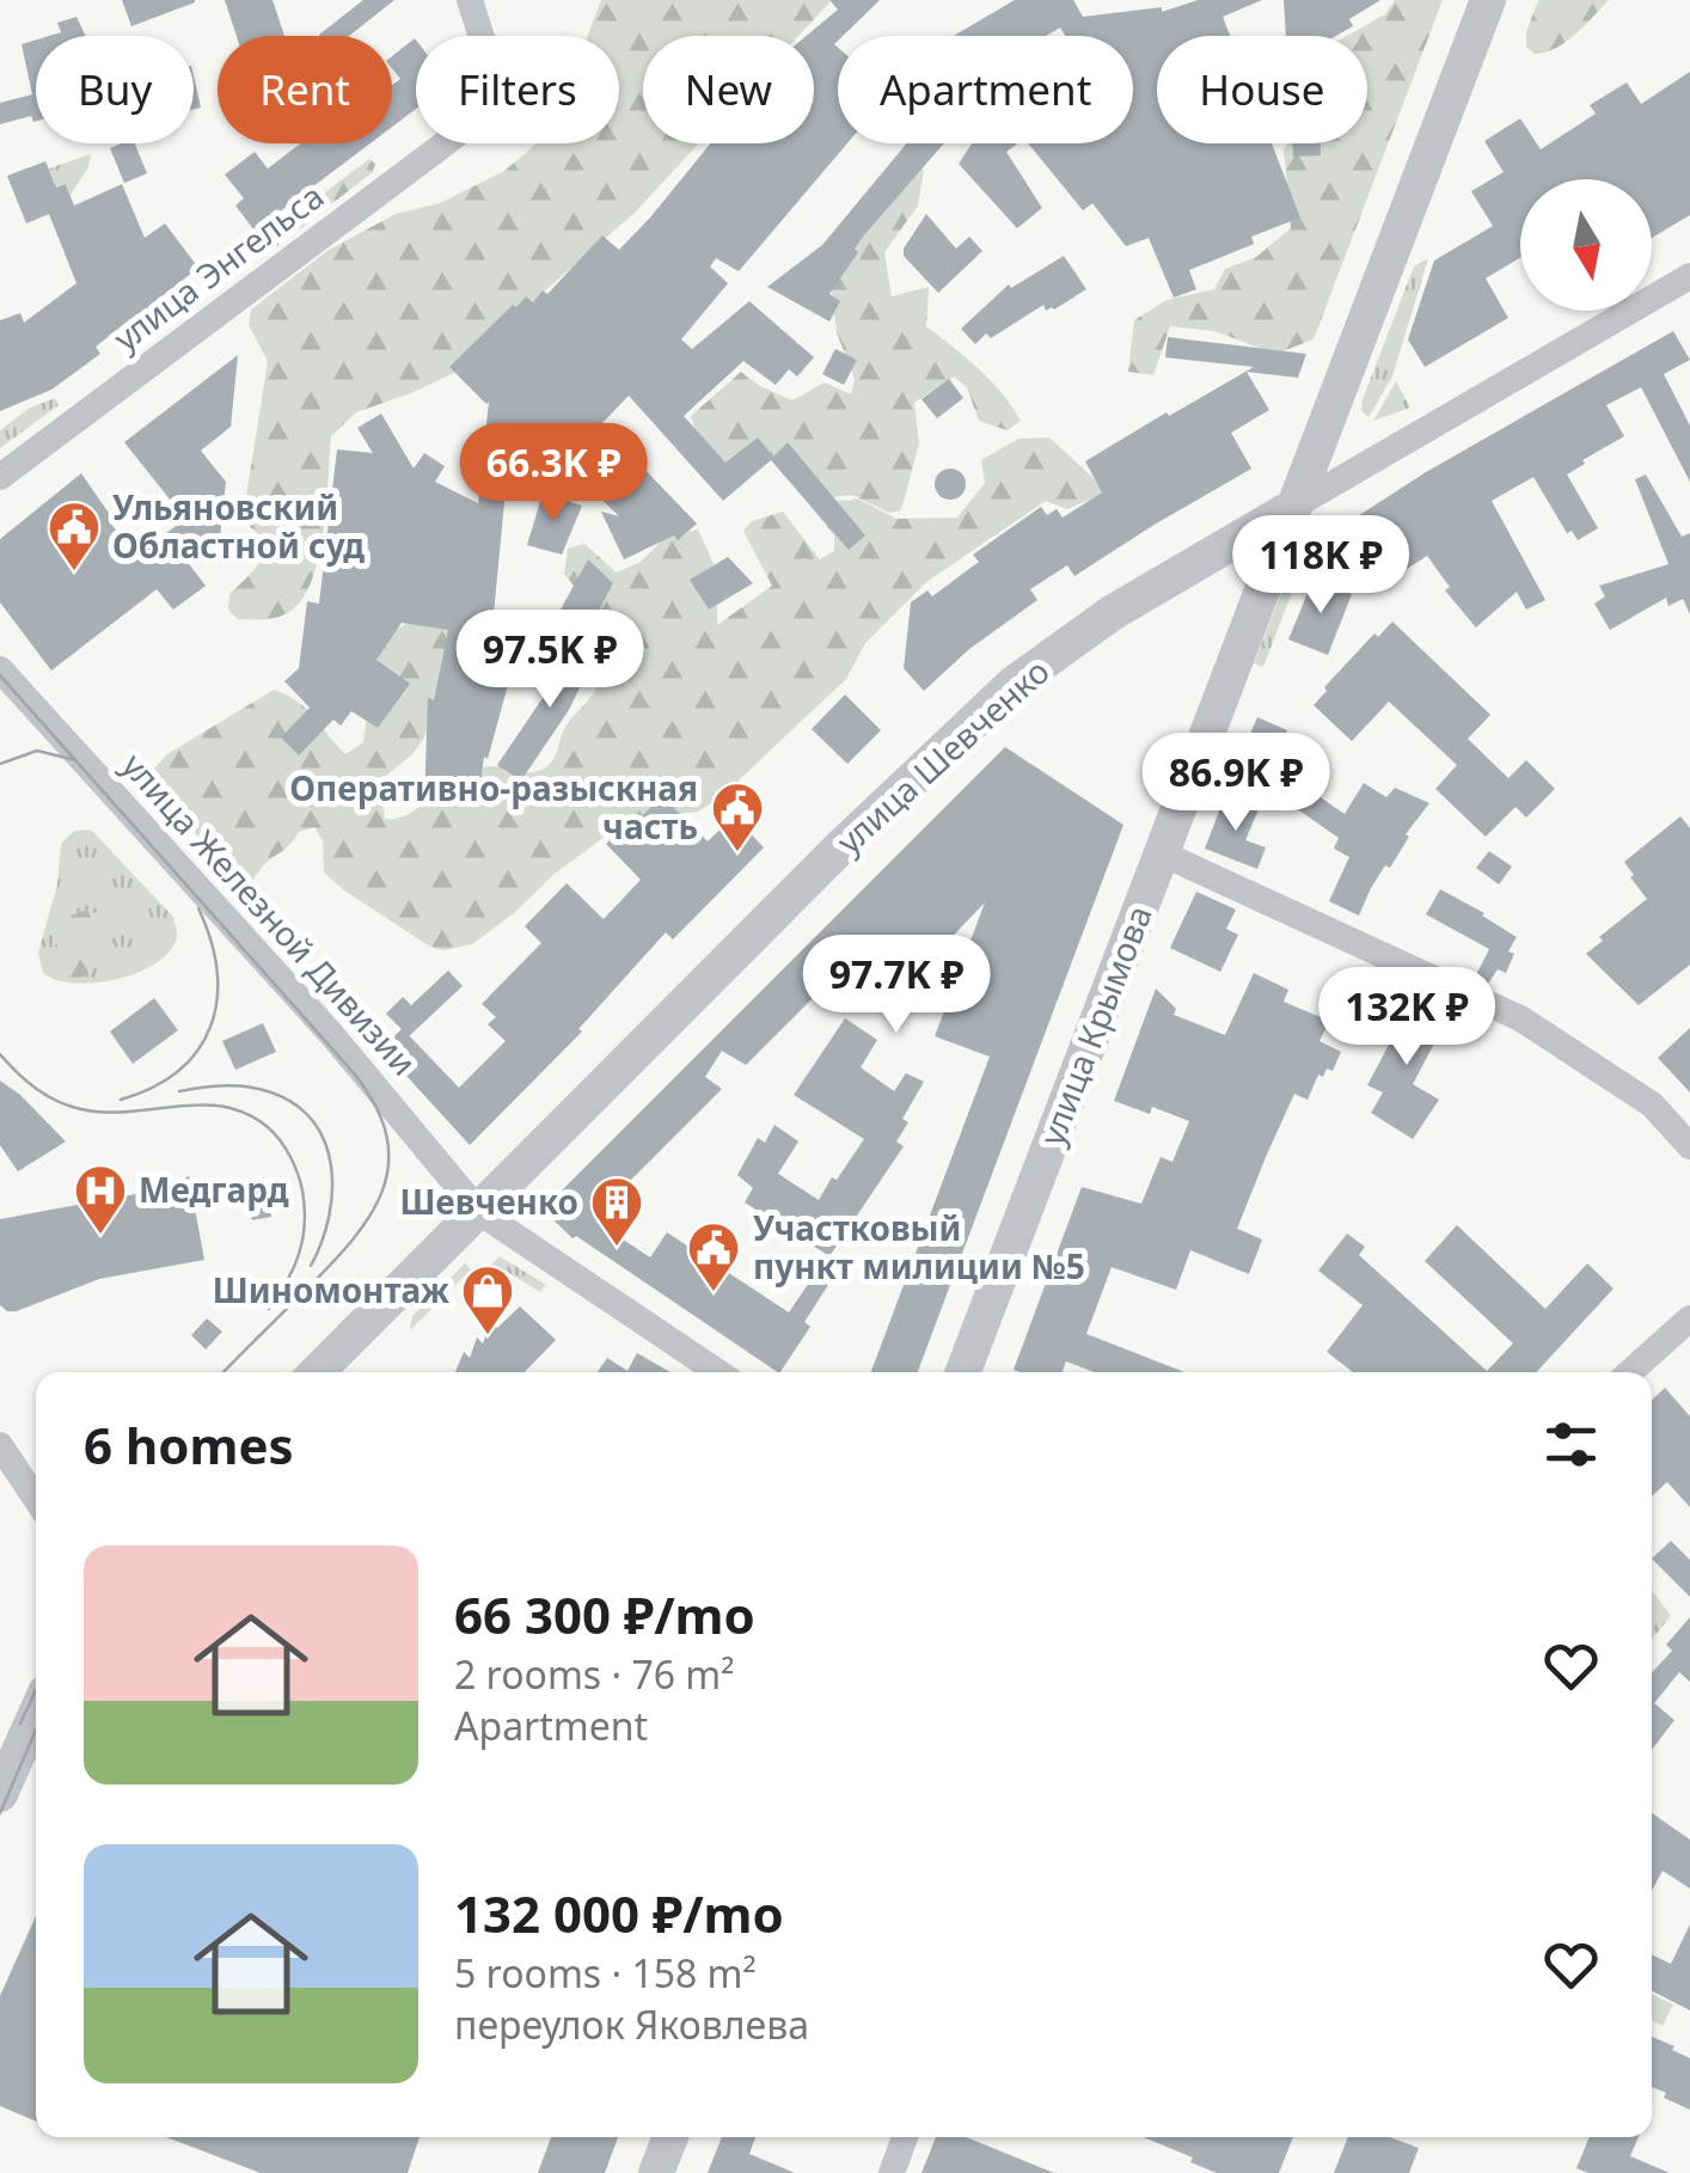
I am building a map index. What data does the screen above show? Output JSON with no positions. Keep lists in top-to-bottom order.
{
  "streets": {
    "street": [
      "улица Энгельса",
      "улица Шевченко",
      "улица Железной Дивизии",
      "улица Крымова"
    ]
  },
  "crossings": [
    ["улица Шевченко", "улица Железной Дивизии"],
    ["улица Шевченко", "улица Крымова"]
  ],
  "places": {
    "public building": ["Ульяновский Областной суд", "Оперативно-разыскная часть", "Участковый пункт милиции №5"],
    "hospital": ["Медгард"],
    "building": ["Шевченко"],
    "shop": ["Шиномонтаж"]
  },
  "north": "bottom",
  "page": {
    "chip": [
      "Buy",
      "Rent",
      "Filters",
      "New",
      "Apartment",
      "House"
    ],
    "price": [
      "66.3K ₽",
      "118K ₽",
      "97.5K ₽",
      "86.9K ₽",
      "97.7K ₽",
      "132K ₽"
    ],
    "heading": "6 homes",
    "list": [
      {
        "name": "66 300 ₽/mo",
        "note": "2 rooms · 76 m² · Apartment"
      },
      {
        "name": "132 000 ₽/mo",
        "note": "5 rooms · 158 m² · переулок Яковлева"
      }
    ]
  }
}
